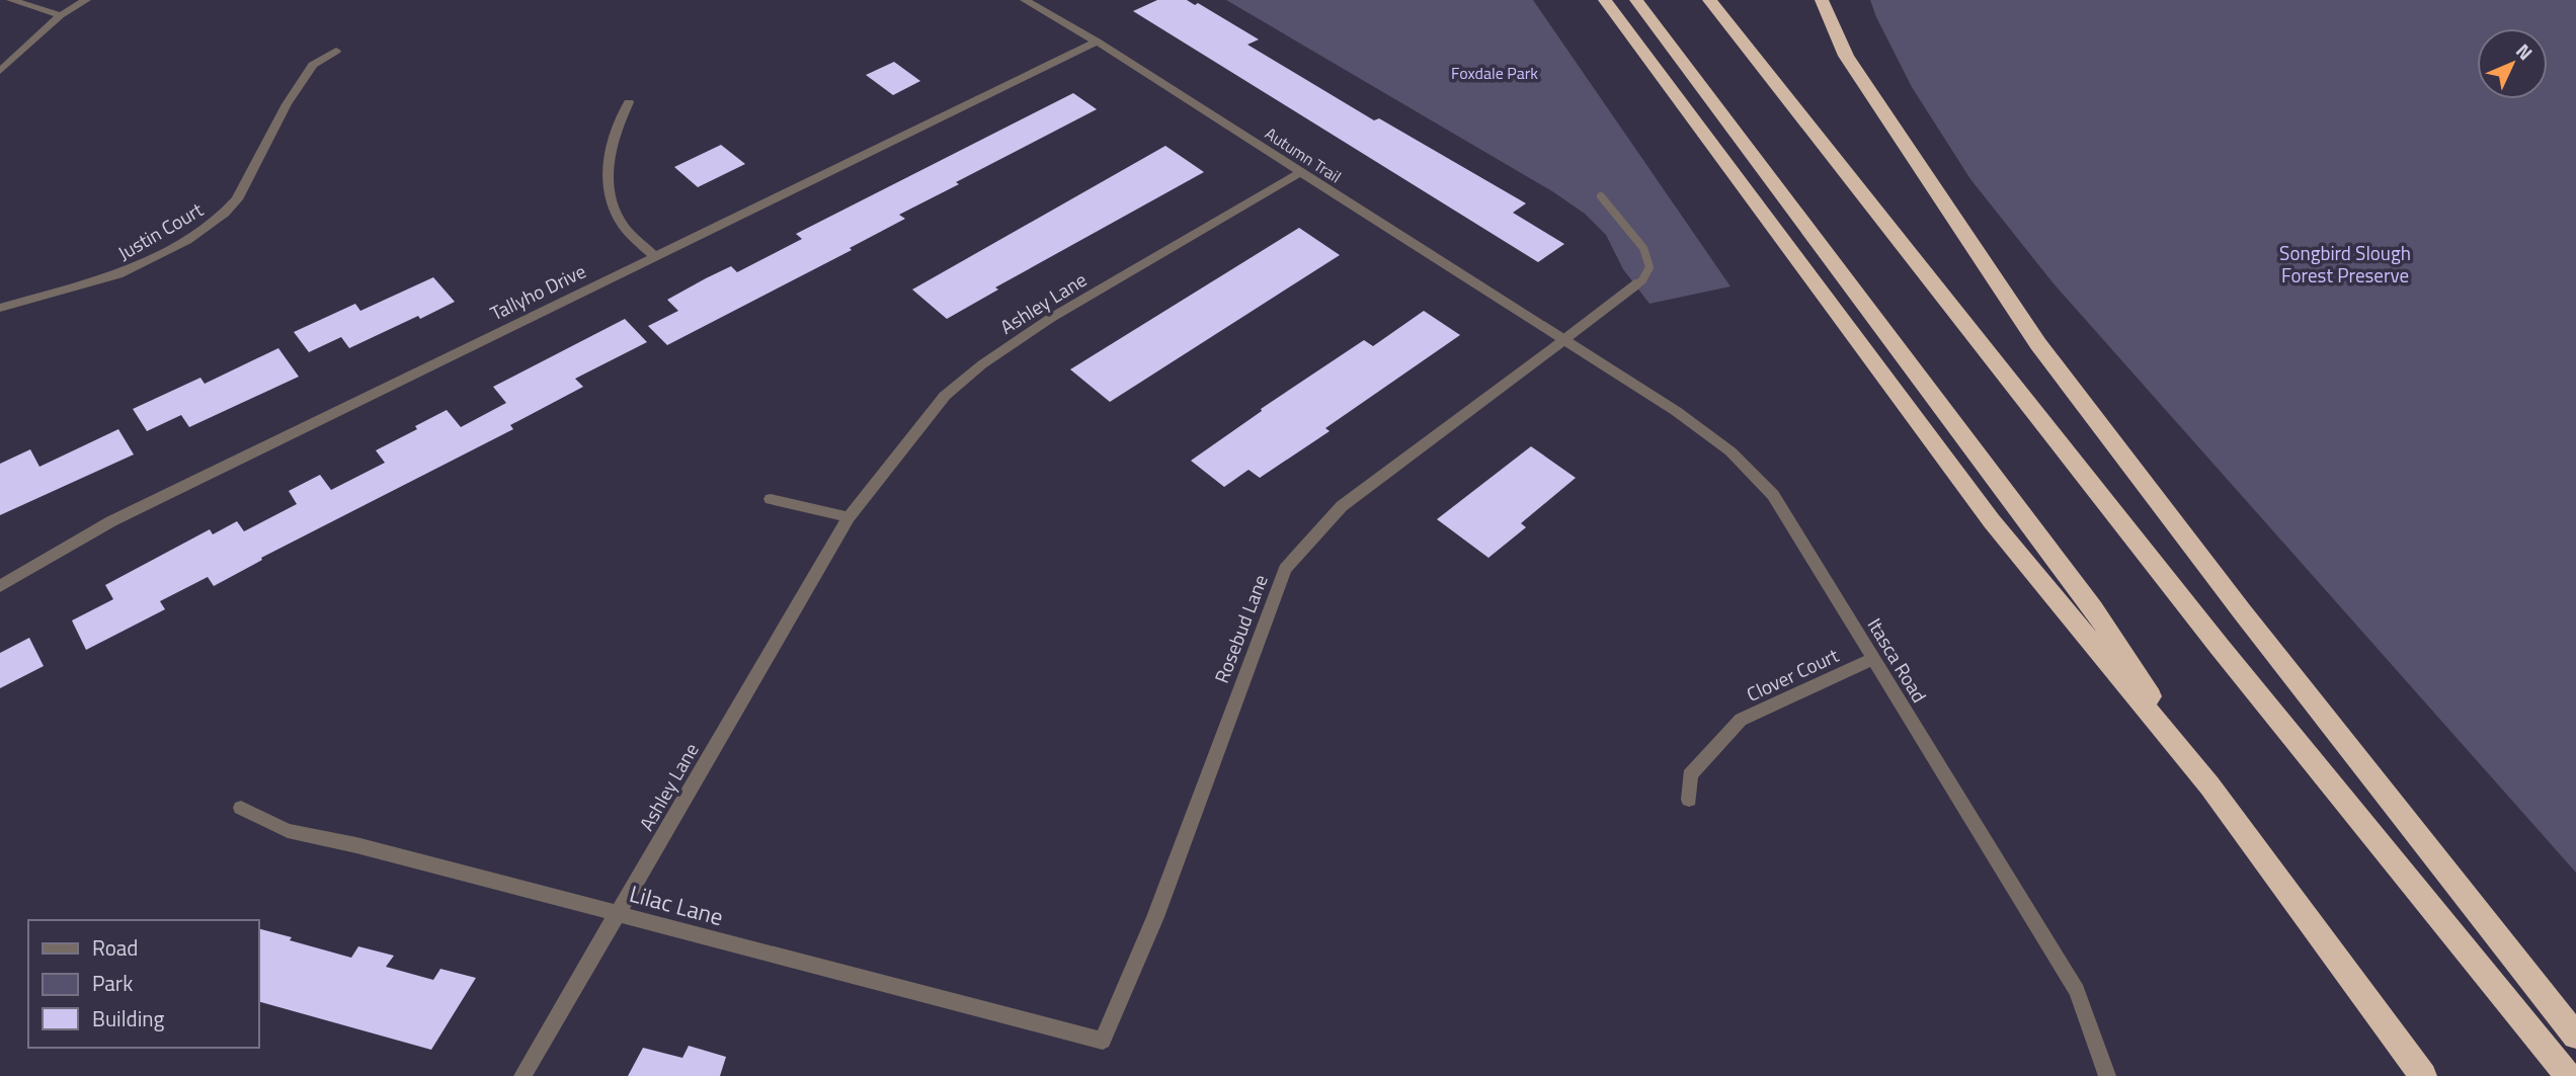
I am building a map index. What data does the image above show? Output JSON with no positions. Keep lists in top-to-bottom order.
{
  "streets": {
    "street": [
      "Autumn Trail",
      "Justin Court",
      "Tallyho Drive",
      "Ashley Lane",
      "Rosebud Lane",
      "Itasca Road",
      "Clover Court",
      "Lilac Lane"
    ]
  },
  "crossings": [
    ["Autumn Trail", "Tallyho Drive"],
    ["Autumn Trail", "Ashley Lane"],
    ["Autumn Trail", "Rosebud Lane"],
    ["Autumn Trail", "Itasca Road"],
    ["Ashley Lane", "Lilac Lane"],
    ["Rosebud Lane", "Itasca Road"],
    ["Rosebud Lane", "Lilac Lane"],
    ["Itasca Road", "Clover Court"]
  ],
  "parks": ["Foxdale Park", "Songbird Slough Forest Preserve"],
  "legend": ["Road", "Park", "Building"],
  "north": "top right"
}
